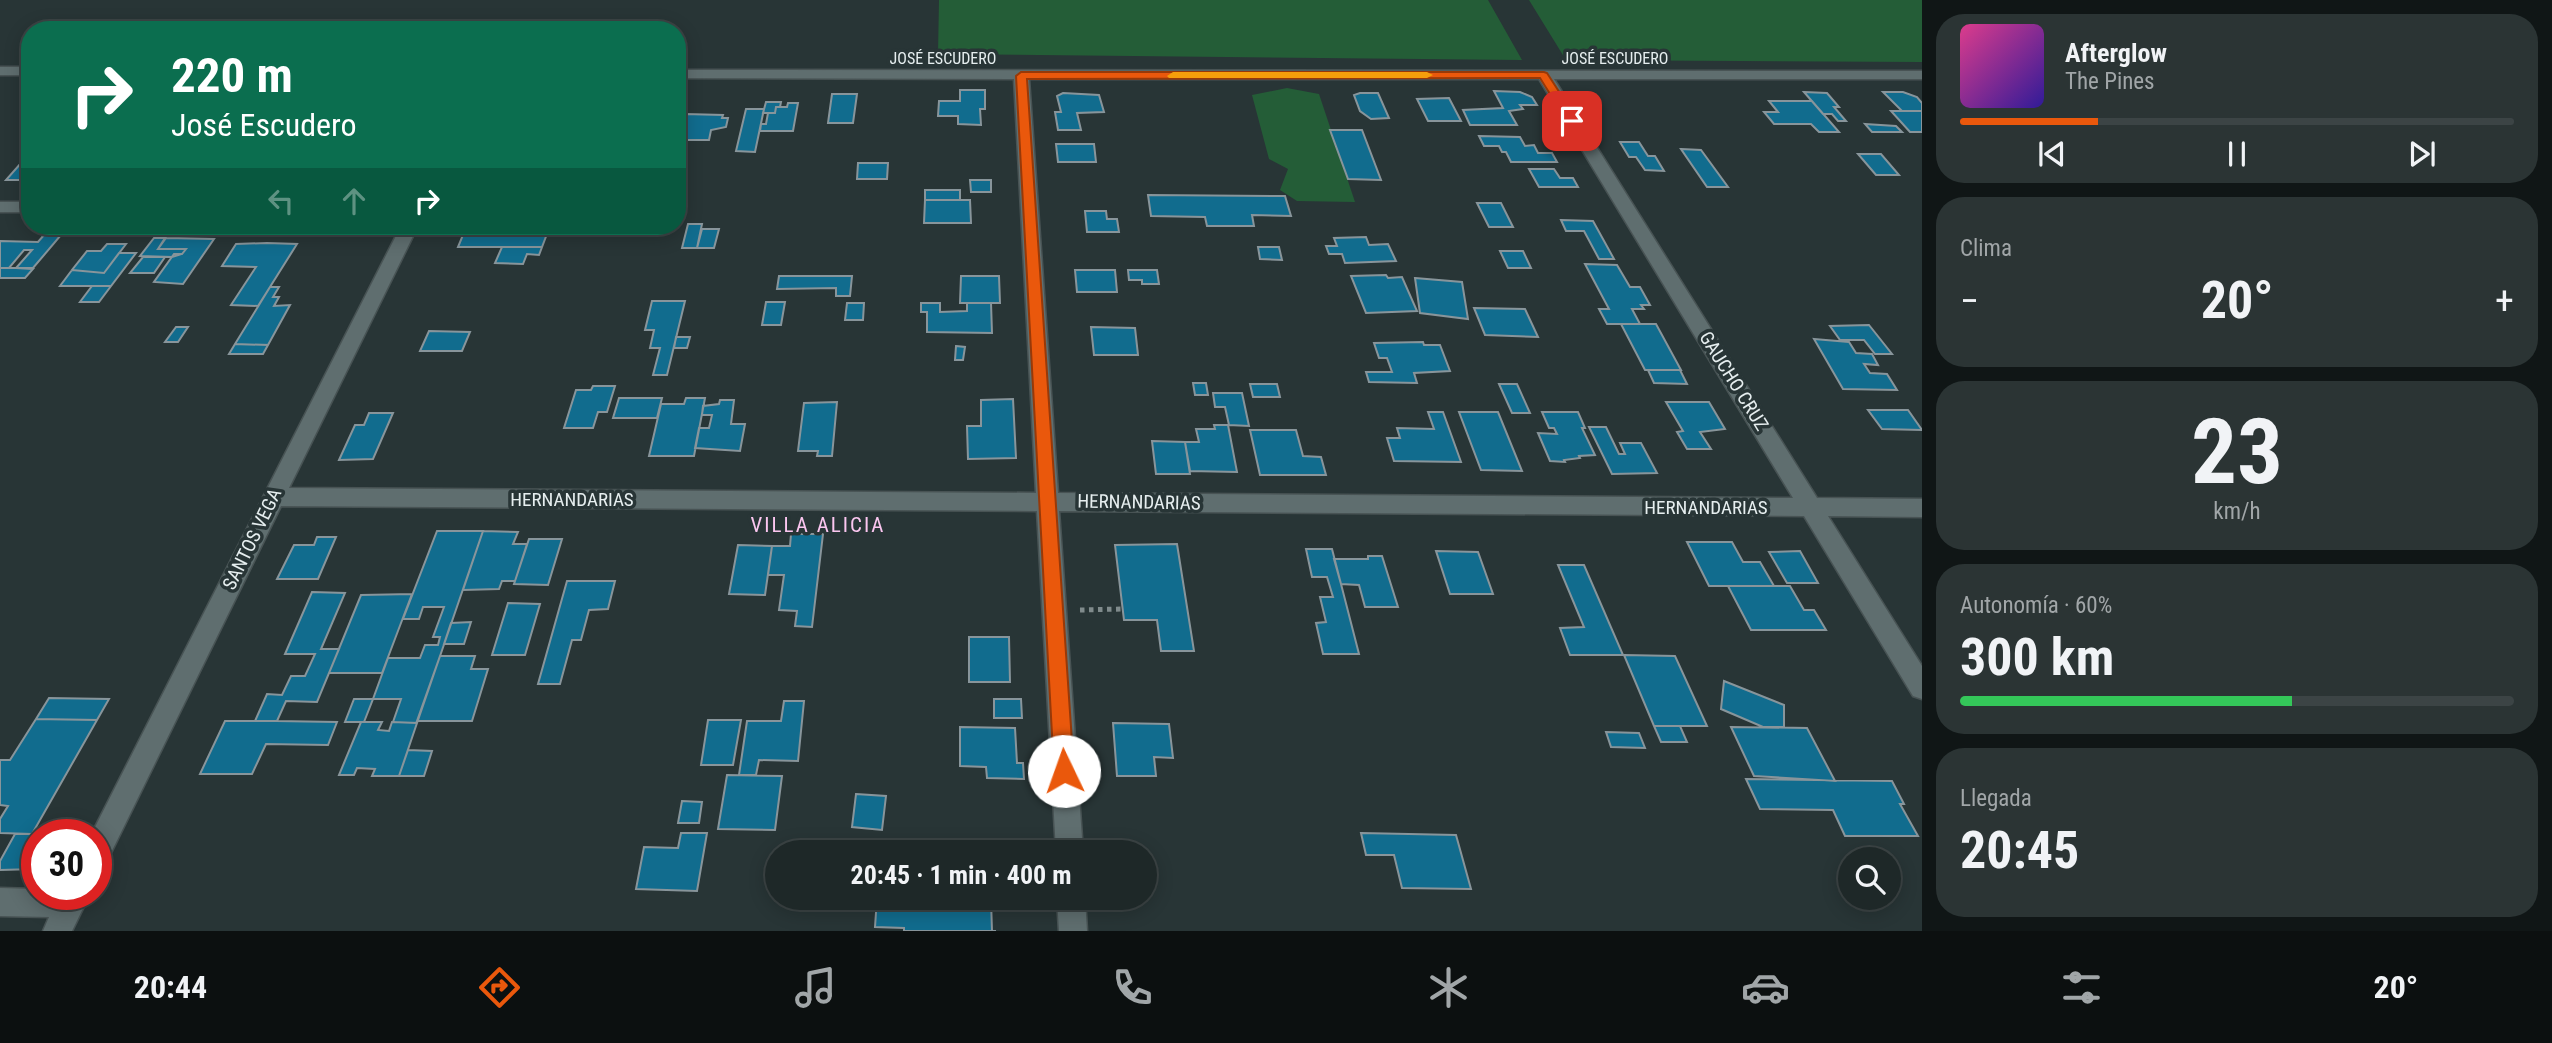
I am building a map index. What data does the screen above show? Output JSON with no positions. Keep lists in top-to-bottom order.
{
  "streets": {
    "street": [
      "JOSÉ ESCUDERO",
      "GAUCHO CRUZ",
      "HERNANDARIAS",
      "SANTOS VEGA"
    ]
  },
  "crossings": [
    ["JOSÉ ESCUDERO", "GAUCHO CRUZ"],
    ["GAUCHO CRUZ", "HERNANDARIAS"],
    ["HERNANDARIAS", "SANTOS VEGA"]
  ],
  "districts": ["VILLA ALICIA"],
  "page": {
    "turn": ["220 m", "José Escudero"],
    "song": ["Afterglow", "The Pines"],
    "tile": [
      "Clima",
      ["23", "km/h"],
      ["Autonomía · 60%", "300 km"],
      ["Llegada", "20:45"]
    ],
    "heat": ["−", "20°", "+"],
    "limit": "30",
    "trip": "20:45 · 1 min · 400 m",
    "tabs": ["20:44", "20°"]
  }
}
